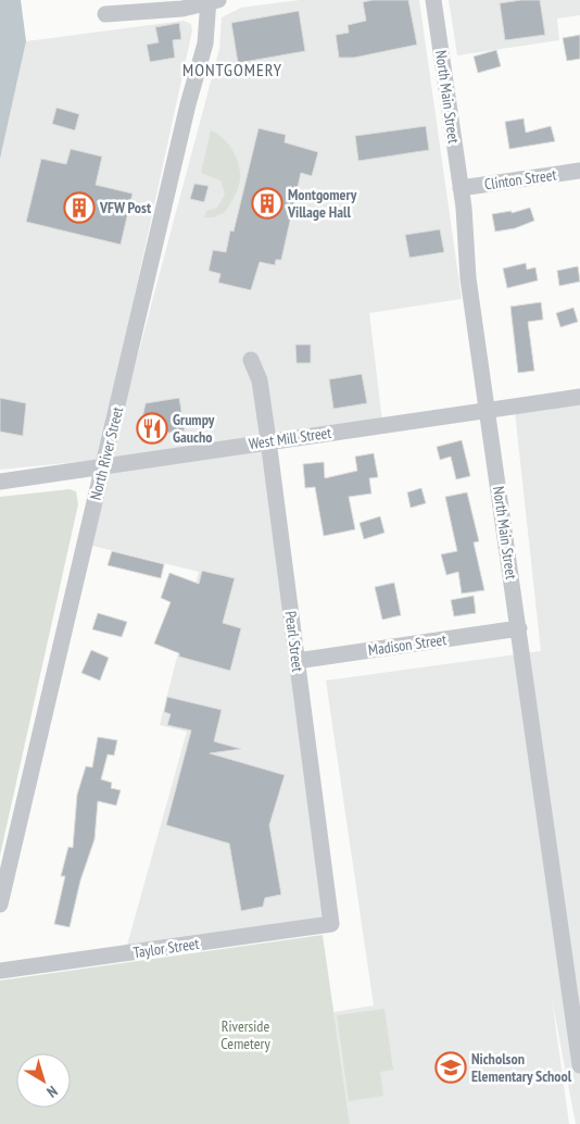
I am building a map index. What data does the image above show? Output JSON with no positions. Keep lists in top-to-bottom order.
{
  "streets": {
    "street": [
      "North Main Street",
      "Clinton Street",
      "West Mill Street",
      "North River Street",
      "Pearl Street",
      "Madison Street",
      "Taylor Street"
    ]
  },
  "crossings": [
    ["North Main Street", "Clinton Street"],
    ["North Main Street", "West Mill Street"],
    ["North Main Street", "Madison Street"],
    ["West Mill Street", "North River Street"],
    ["West Mill Street", "Pearl Street"],
    ["Pearl Street", "Madison Street"],
    ["Pearl Street", "Taylor Street"]
  ],
  "districts": ["MONTGOMERY"],
  "parks": ["Riverside Cemetery"],
  "places": {
    "building": ["Montgomery Village Hall", "VFW Post"],
    "restaurant": ["Grumpy Gaucho"],
    "school or university": ["Nicholson Elementary School"]
  },
  "north": "bottom right"
}
